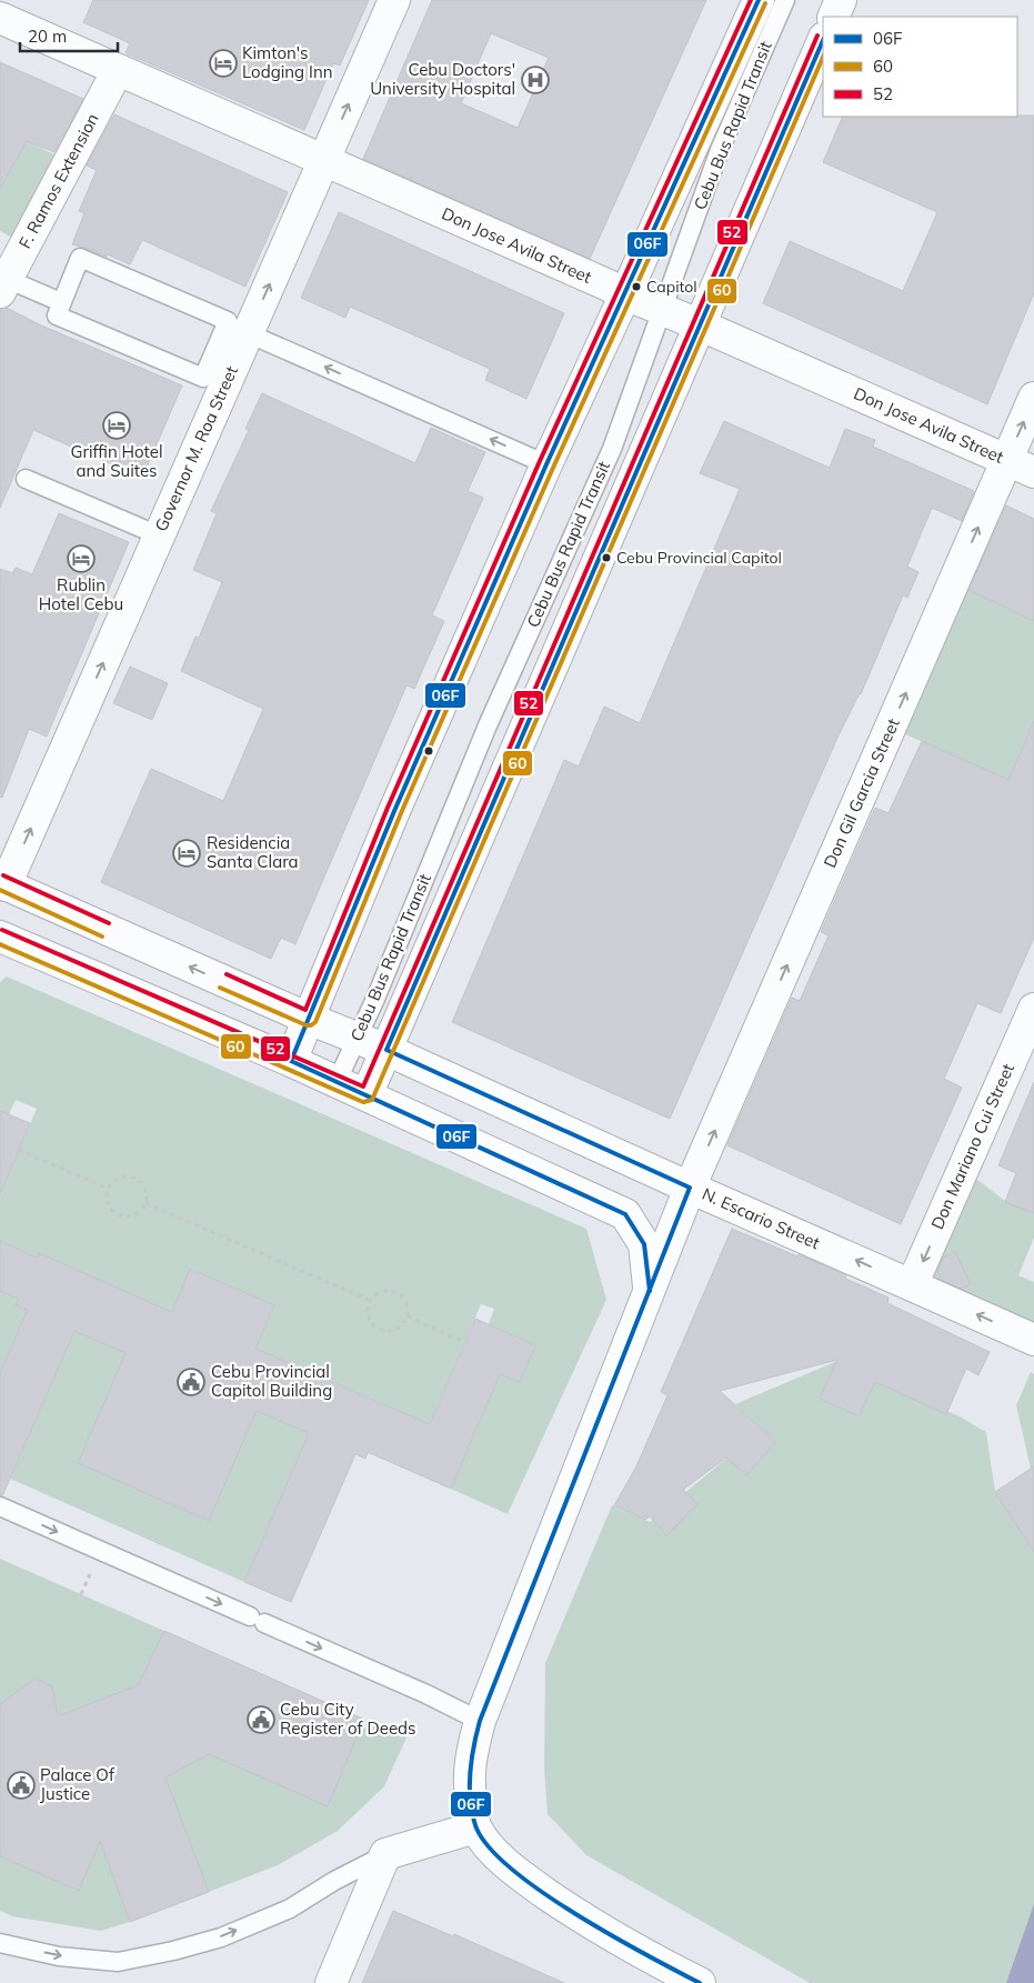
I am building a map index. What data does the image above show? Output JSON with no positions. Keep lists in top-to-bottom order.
{
  "streets": {
    "main road": [
      "F. Ramos Extension",
      "Don Jose Avila Street",
      "Governor M. Roa Street",
      "Don Gil Garcia Street",
      "Don Mariano Cui Street",
      "N. Escario Street"
    ],
    "lane": ["Cebu Bus Rapid Transit"]
  },
  "crossings": [
    ["Cebu Bus Rapid Transit", "Don Jose Avila Street"],
    ["Cebu Bus Rapid Transit", "N. Escario Street"],
    ["F. Ramos Extension", "Don Jose Avila Street"],
    ["Don Jose Avila Street", "Governor M. Roa Street"],
    ["Don Jose Avila Street", "Don Gil Garcia Street"],
    ["Governor M. Roa Street", "N. Escario Street"],
    ["Don Gil Garcia Street", "N. Escario Street"],
    ["Don Mariano Cui Street", "N. Escario Street"]
  ],
  "one_way": ["Governor M. Roa Street", "Don Gil Garcia Street", "Don Mariano Cui Street"],
  "places": {
    "hotel": [
      "Kimton's Lodging Inn",
      "Griffin Hotel and Suites",
      "Rublin Hotel Cebu",
      "Residencia Santa Clara"
    ],
    "hospital": ["Cebu Doctors' University Hospital"],
    "other": ["Capitol", "Cebu Provincial Capitol"],
    "public building": ["Cebu Provincial Capitol Building", "Cebu City Register of Deeds", "Palace Of Justice"]
  },
  "lines": ["transit line 06F", "transit line 52", "transit line 60"],
  "legend": ["06F", "60", "52"],
  "scale_bar": "20 m"
}
